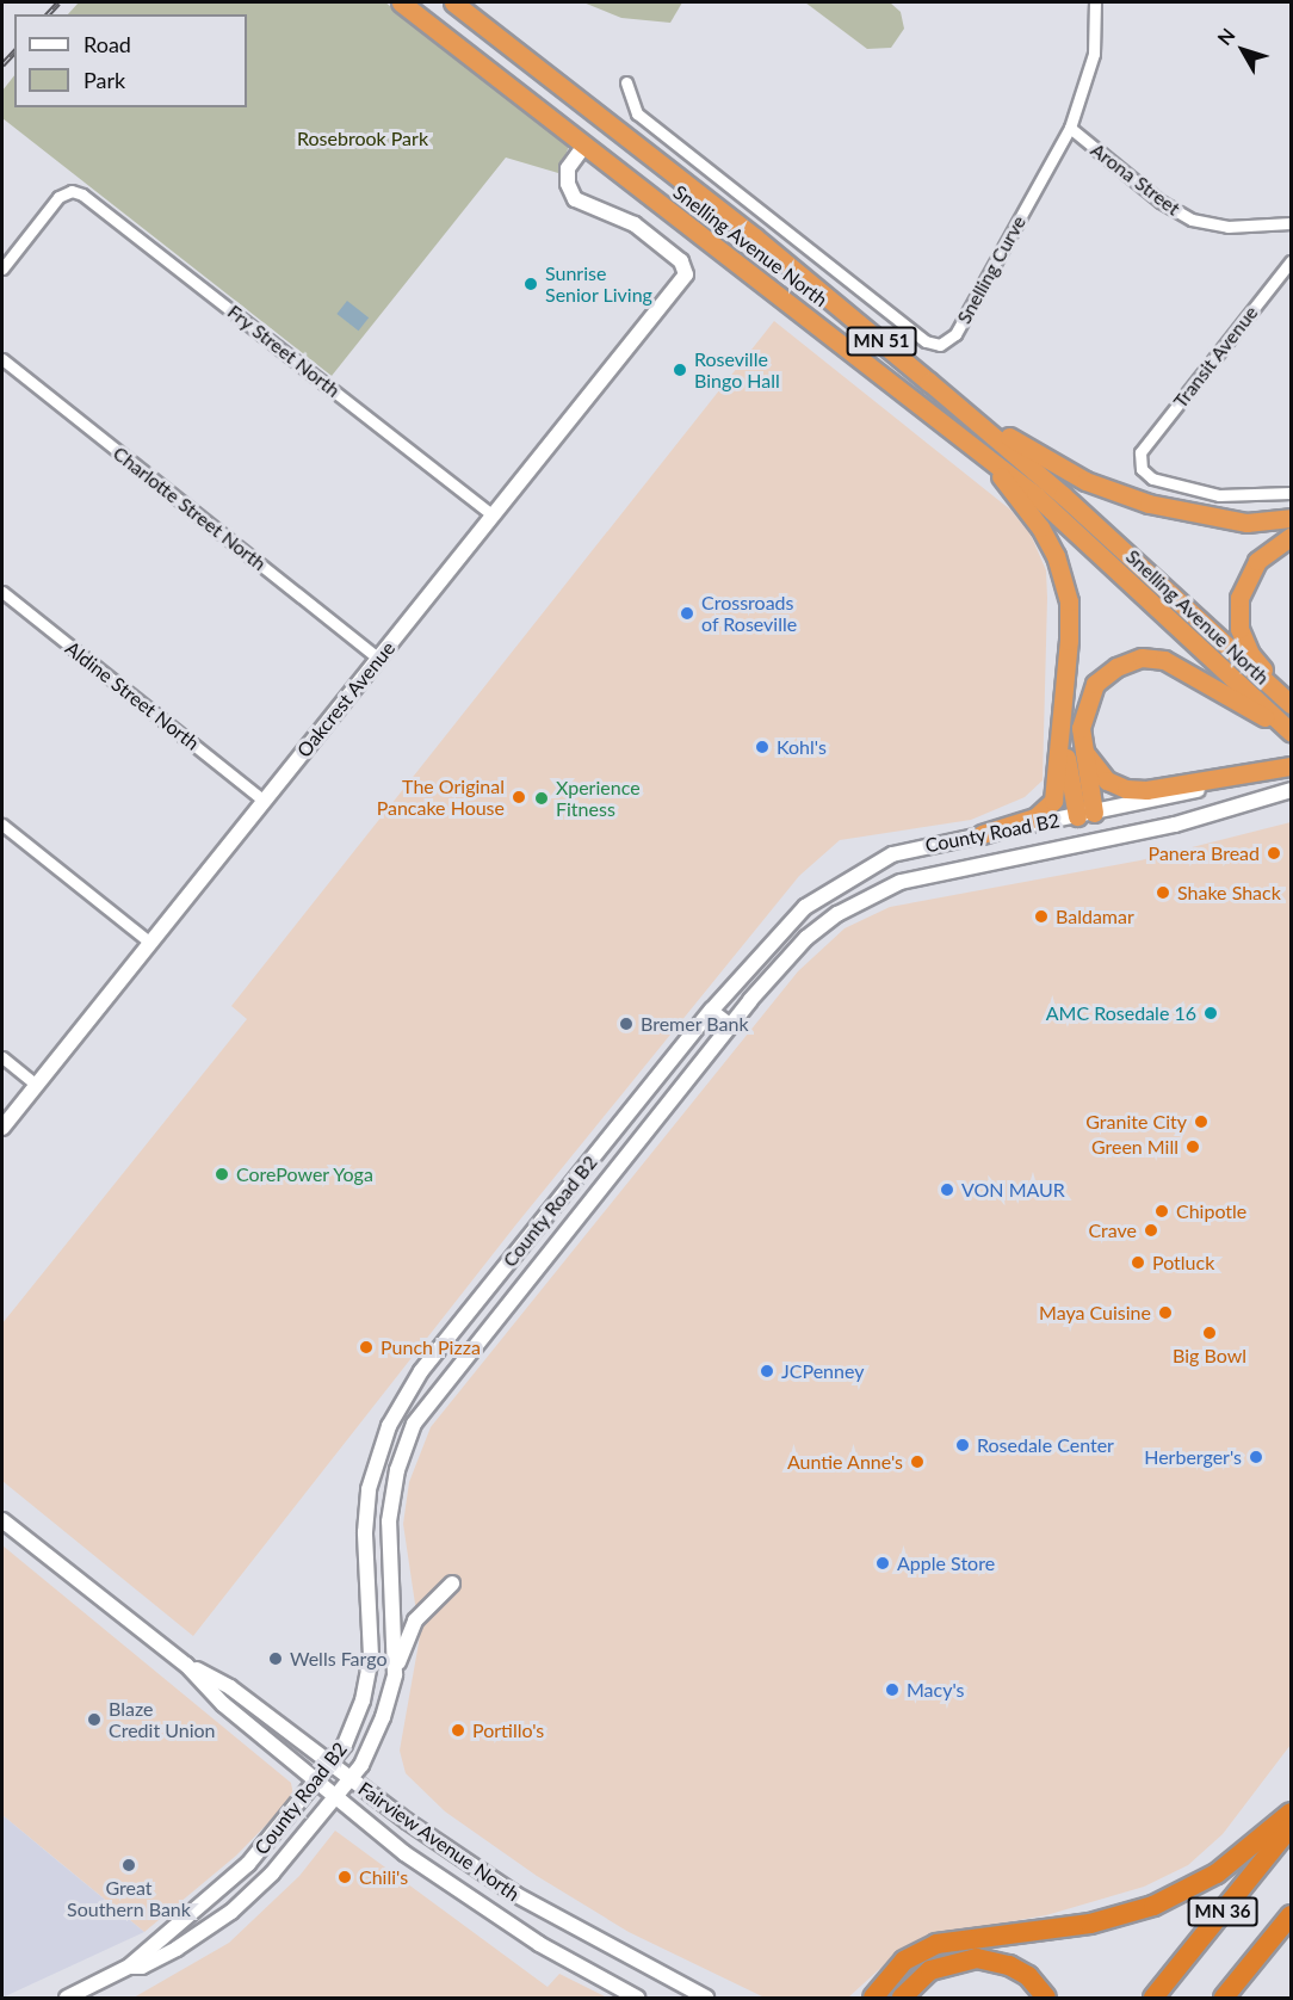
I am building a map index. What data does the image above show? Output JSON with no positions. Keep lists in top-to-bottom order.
{
  "streets": {
    "highway": ["Snelling Avenue North", "MN 51", "MN 36"],
    "street": [
      "Arona Street",
      "Snelling Curve",
      "Fry Street North",
      "Transit Avenue",
      "Charlotte Street North",
      "Aldine Street North",
      "Oakcrest Avenue",
      "County Road B2",
      "Fairview Avenue North"
    ]
  },
  "crossings": [
    ["Arona Street", "Snelling Curve"],
    ["Snelling Avenue North", "Oakcrest Avenue"],
    ["Fry Street North", "Oakcrest Avenue"],
    ["Charlotte Street North", "Oakcrest Avenue"],
    ["Aldine Street North", "Oakcrest Avenue"],
    ["County Road B2", "Fairview Avenue North"]
  ],
  "parks": ["Rosebrook Park"],
  "places": [
    "Sunrise Senior Living",
    "Roseville Bingo Hall",
    "Crossroads of Roseville",
    "Kohl's",
    "The Original Pancake House",
    "Xperience Fitness",
    "Panera Bread",
    "Shake Shack",
    "Baldamar",
    "AMC Rosedale 16",
    "Bremer Bank",
    "Granite City",
    "Green Mill",
    "CorePower Yoga",
    "VON MAUR",
    "Chipotle",
    "Crave",
    "Potluck",
    "Maya Cuisine",
    "Big Bowl",
    "Punch Pizza",
    "JCPenney",
    "Rosedale Center",
    "Herberger's",
    "Auntie Anne's",
    "Apple Store",
    "Wells Fargo",
    "Macy's",
    "Blaze Credit Union",
    "Portillo's",
    "Great Southern Bank",
    "Chili's"
  ],
  "legend": ["Road", "Park"],
  "north": "top left"
}
